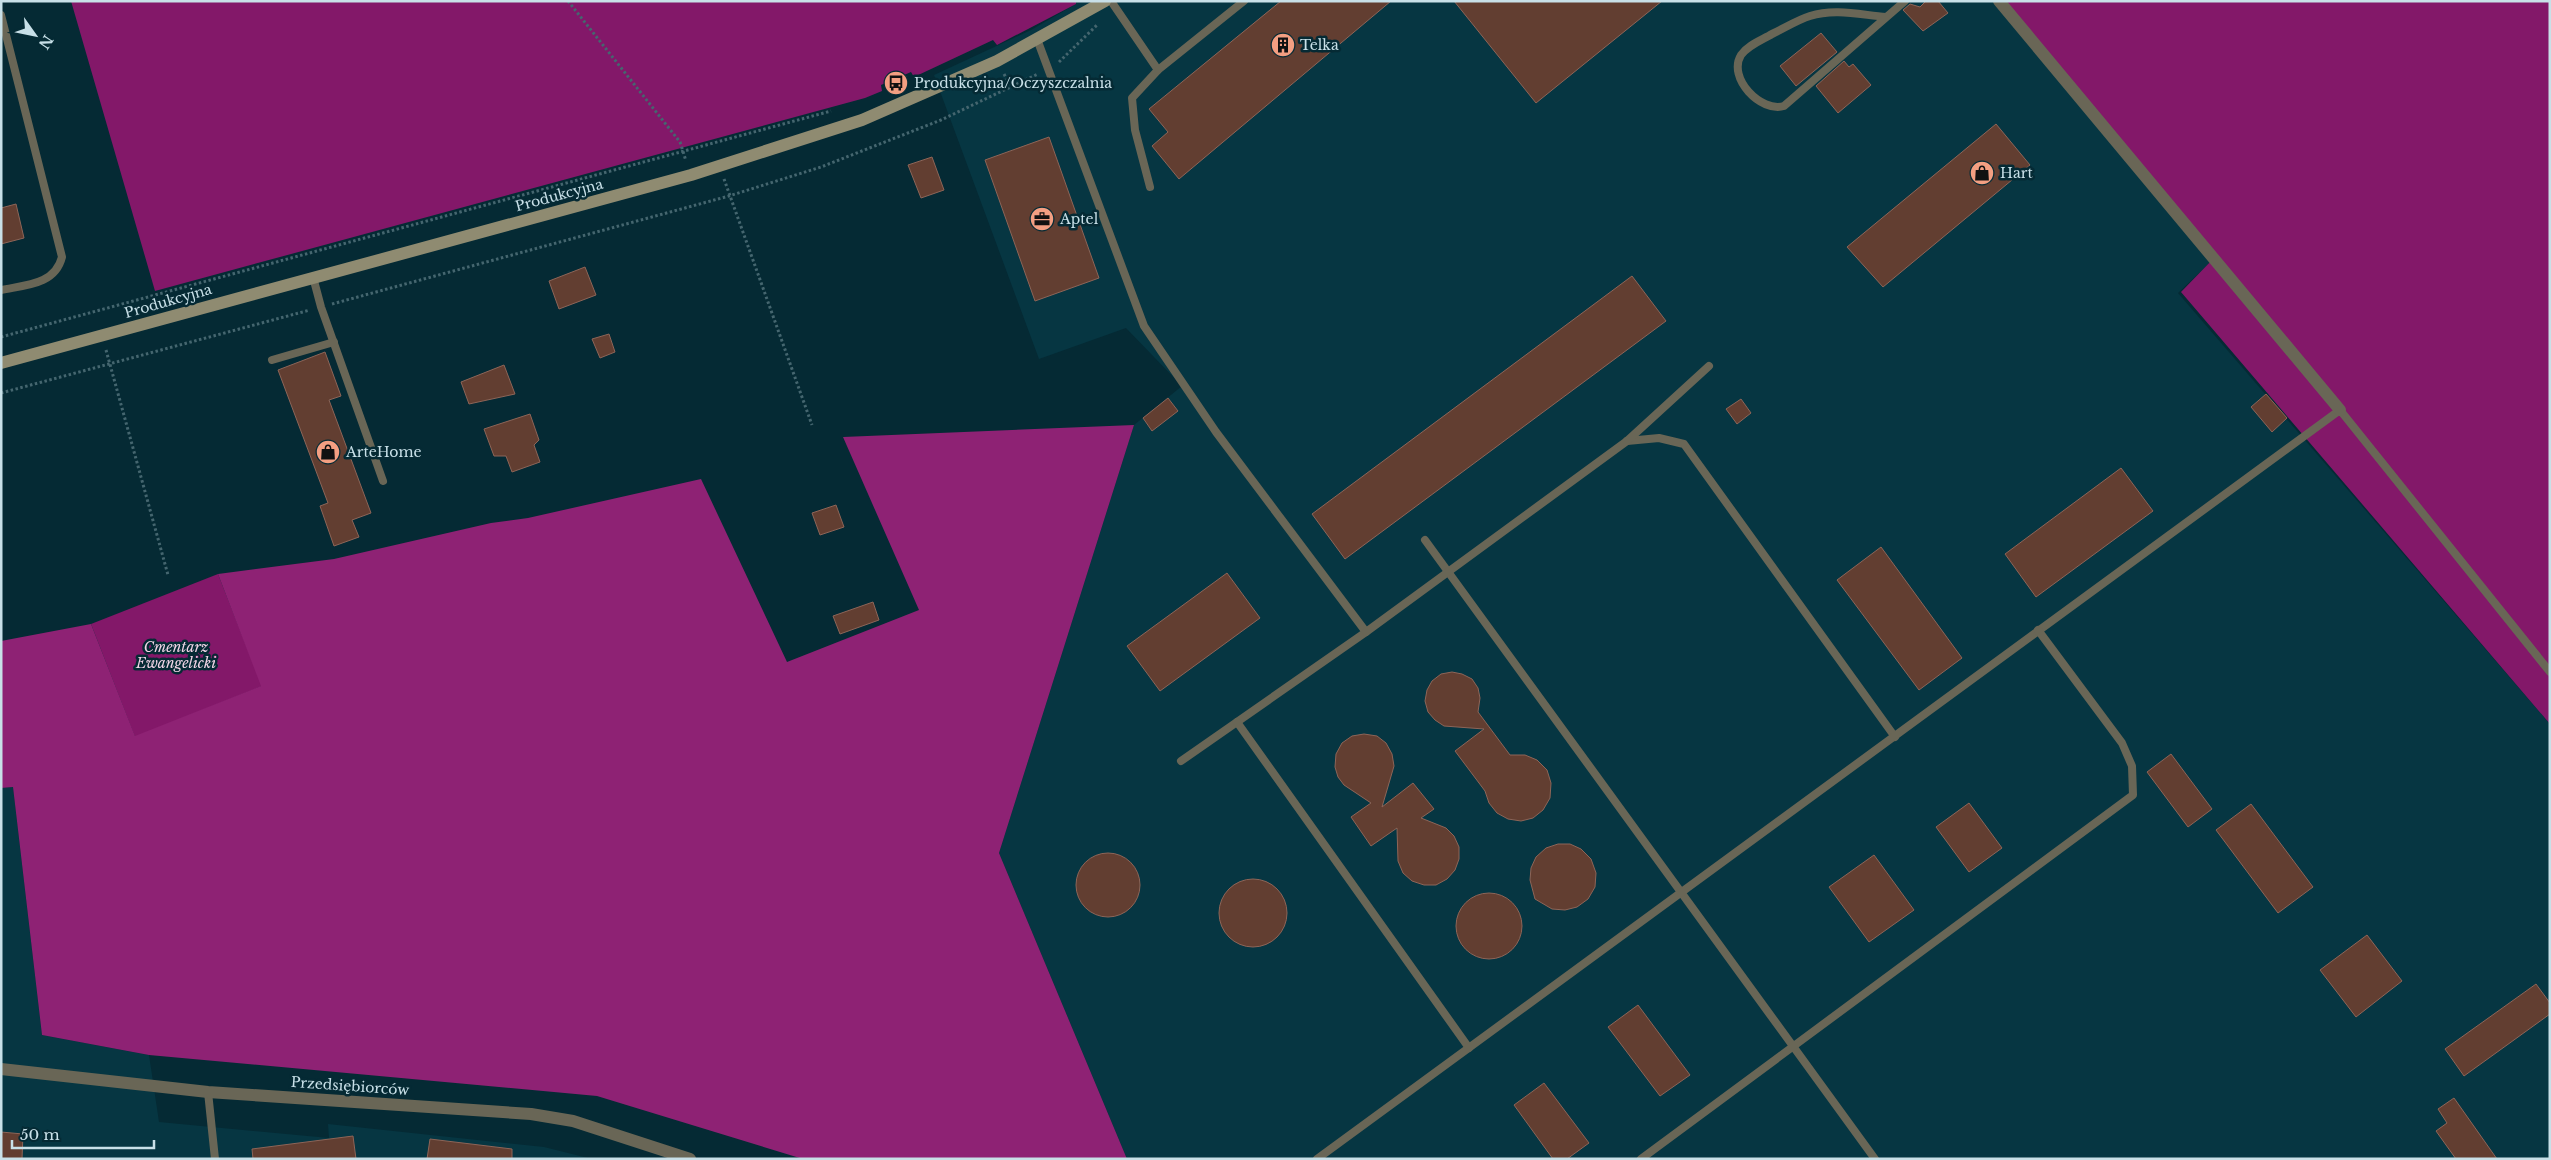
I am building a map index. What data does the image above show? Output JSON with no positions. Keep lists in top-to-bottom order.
{
  "streets": {
    "street": ["Produkcyjna", "Przedsiębiorców"]
  },
  "parks": ["Cmentarz Ewangelicki"],
  "places": {
    "building": ["Telka"],
    "bus stop": ["Produkcyjna/Oczyszczalnia"],
    "shop": ["Hart", "ArteHome"],
    "office": ["Aptel"]
  },
  "scale_bar": "50 m",
  "north": "bottom right"
}
